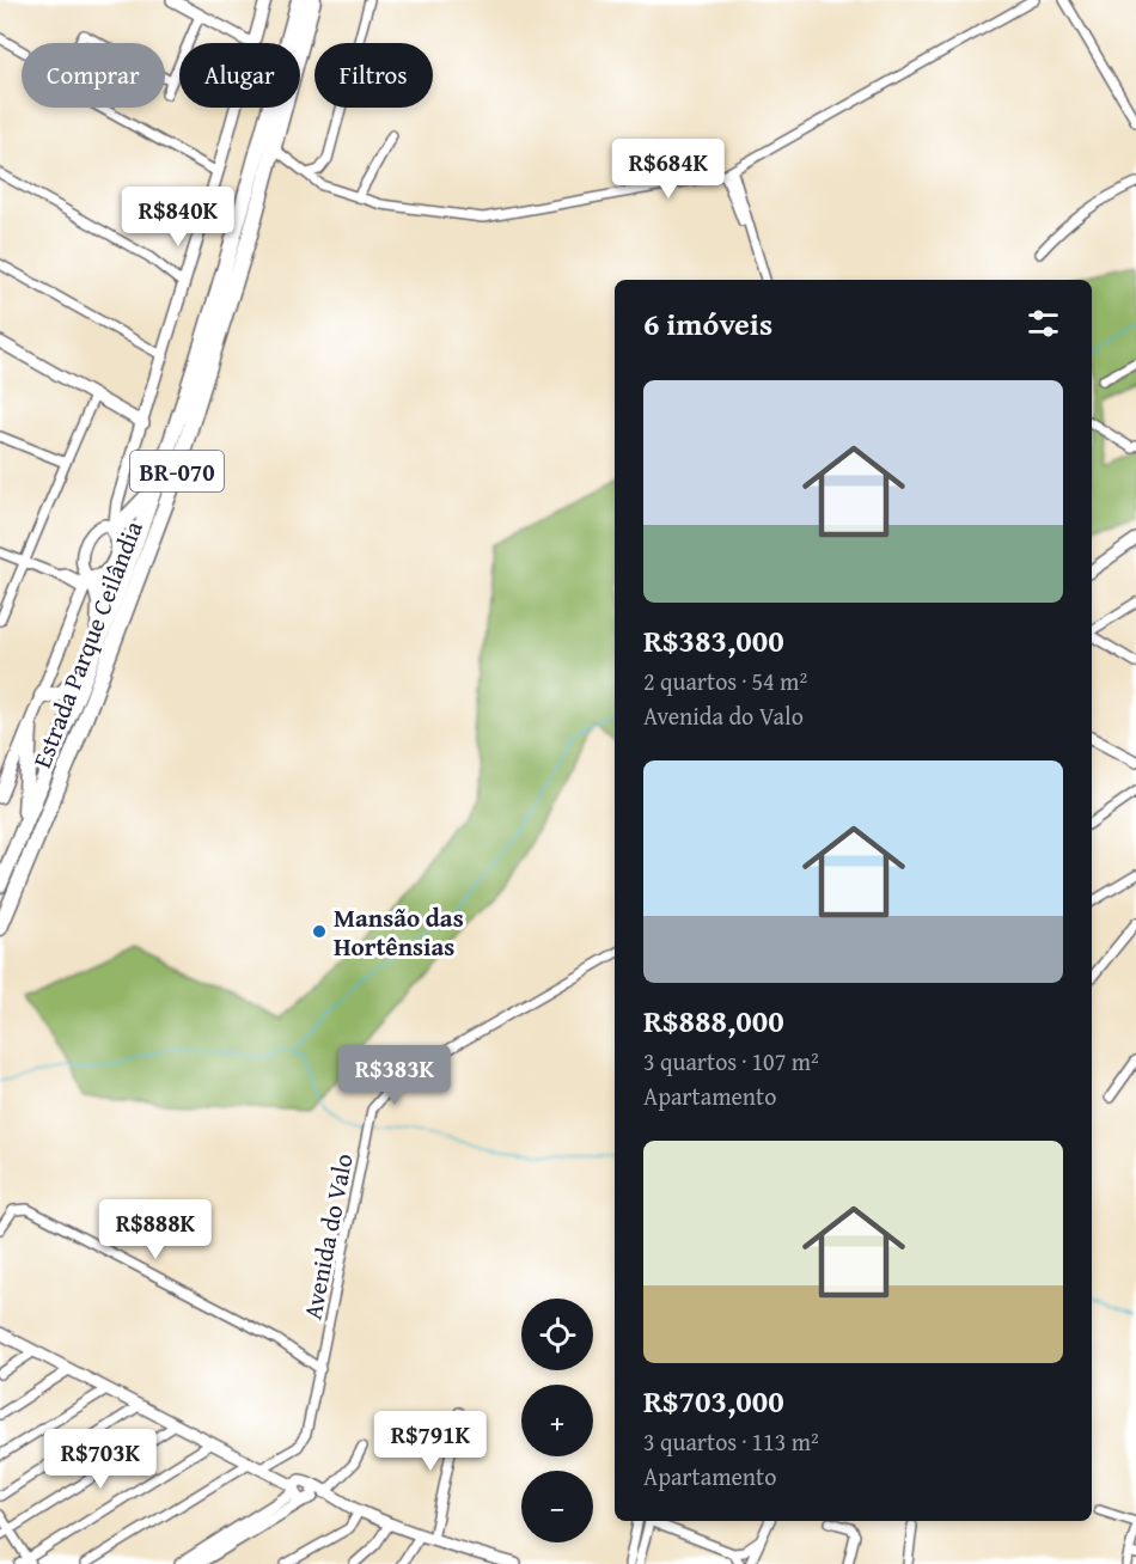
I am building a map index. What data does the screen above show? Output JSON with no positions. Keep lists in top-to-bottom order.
{
  "streets": {
    "highway": ["BR-070", "Estrada Parque Ceilândia"],
    "street": ["Avenida do Valo"]
  },
  "places": ["Mansão das Hortênsias"],
  "page": {
    "chip": ["Comprar", "Alugar", "Filtros"],
    "price": [
      "R$684K",
      "R$840K",
      "R$383K",
      "R$888K",
      "R$791K",
      "R$703K"
    ],
    "heading": "6 imóveis",
    "list": [
      {
        "name": "R$383,000",
        "note": "2 quartos · 54 m² · Avenida do Valo"
      },
      {
        "name": "R$888,000",
        "note": "3 quartos · 107 m² · Apartamento"
      },
      {
        "name": "R$703,000",
        "note": "3 quartos · 113 m² · Apartamento"
      }
    ],
    "map_buttons": ["+", "−"]
  }
}
